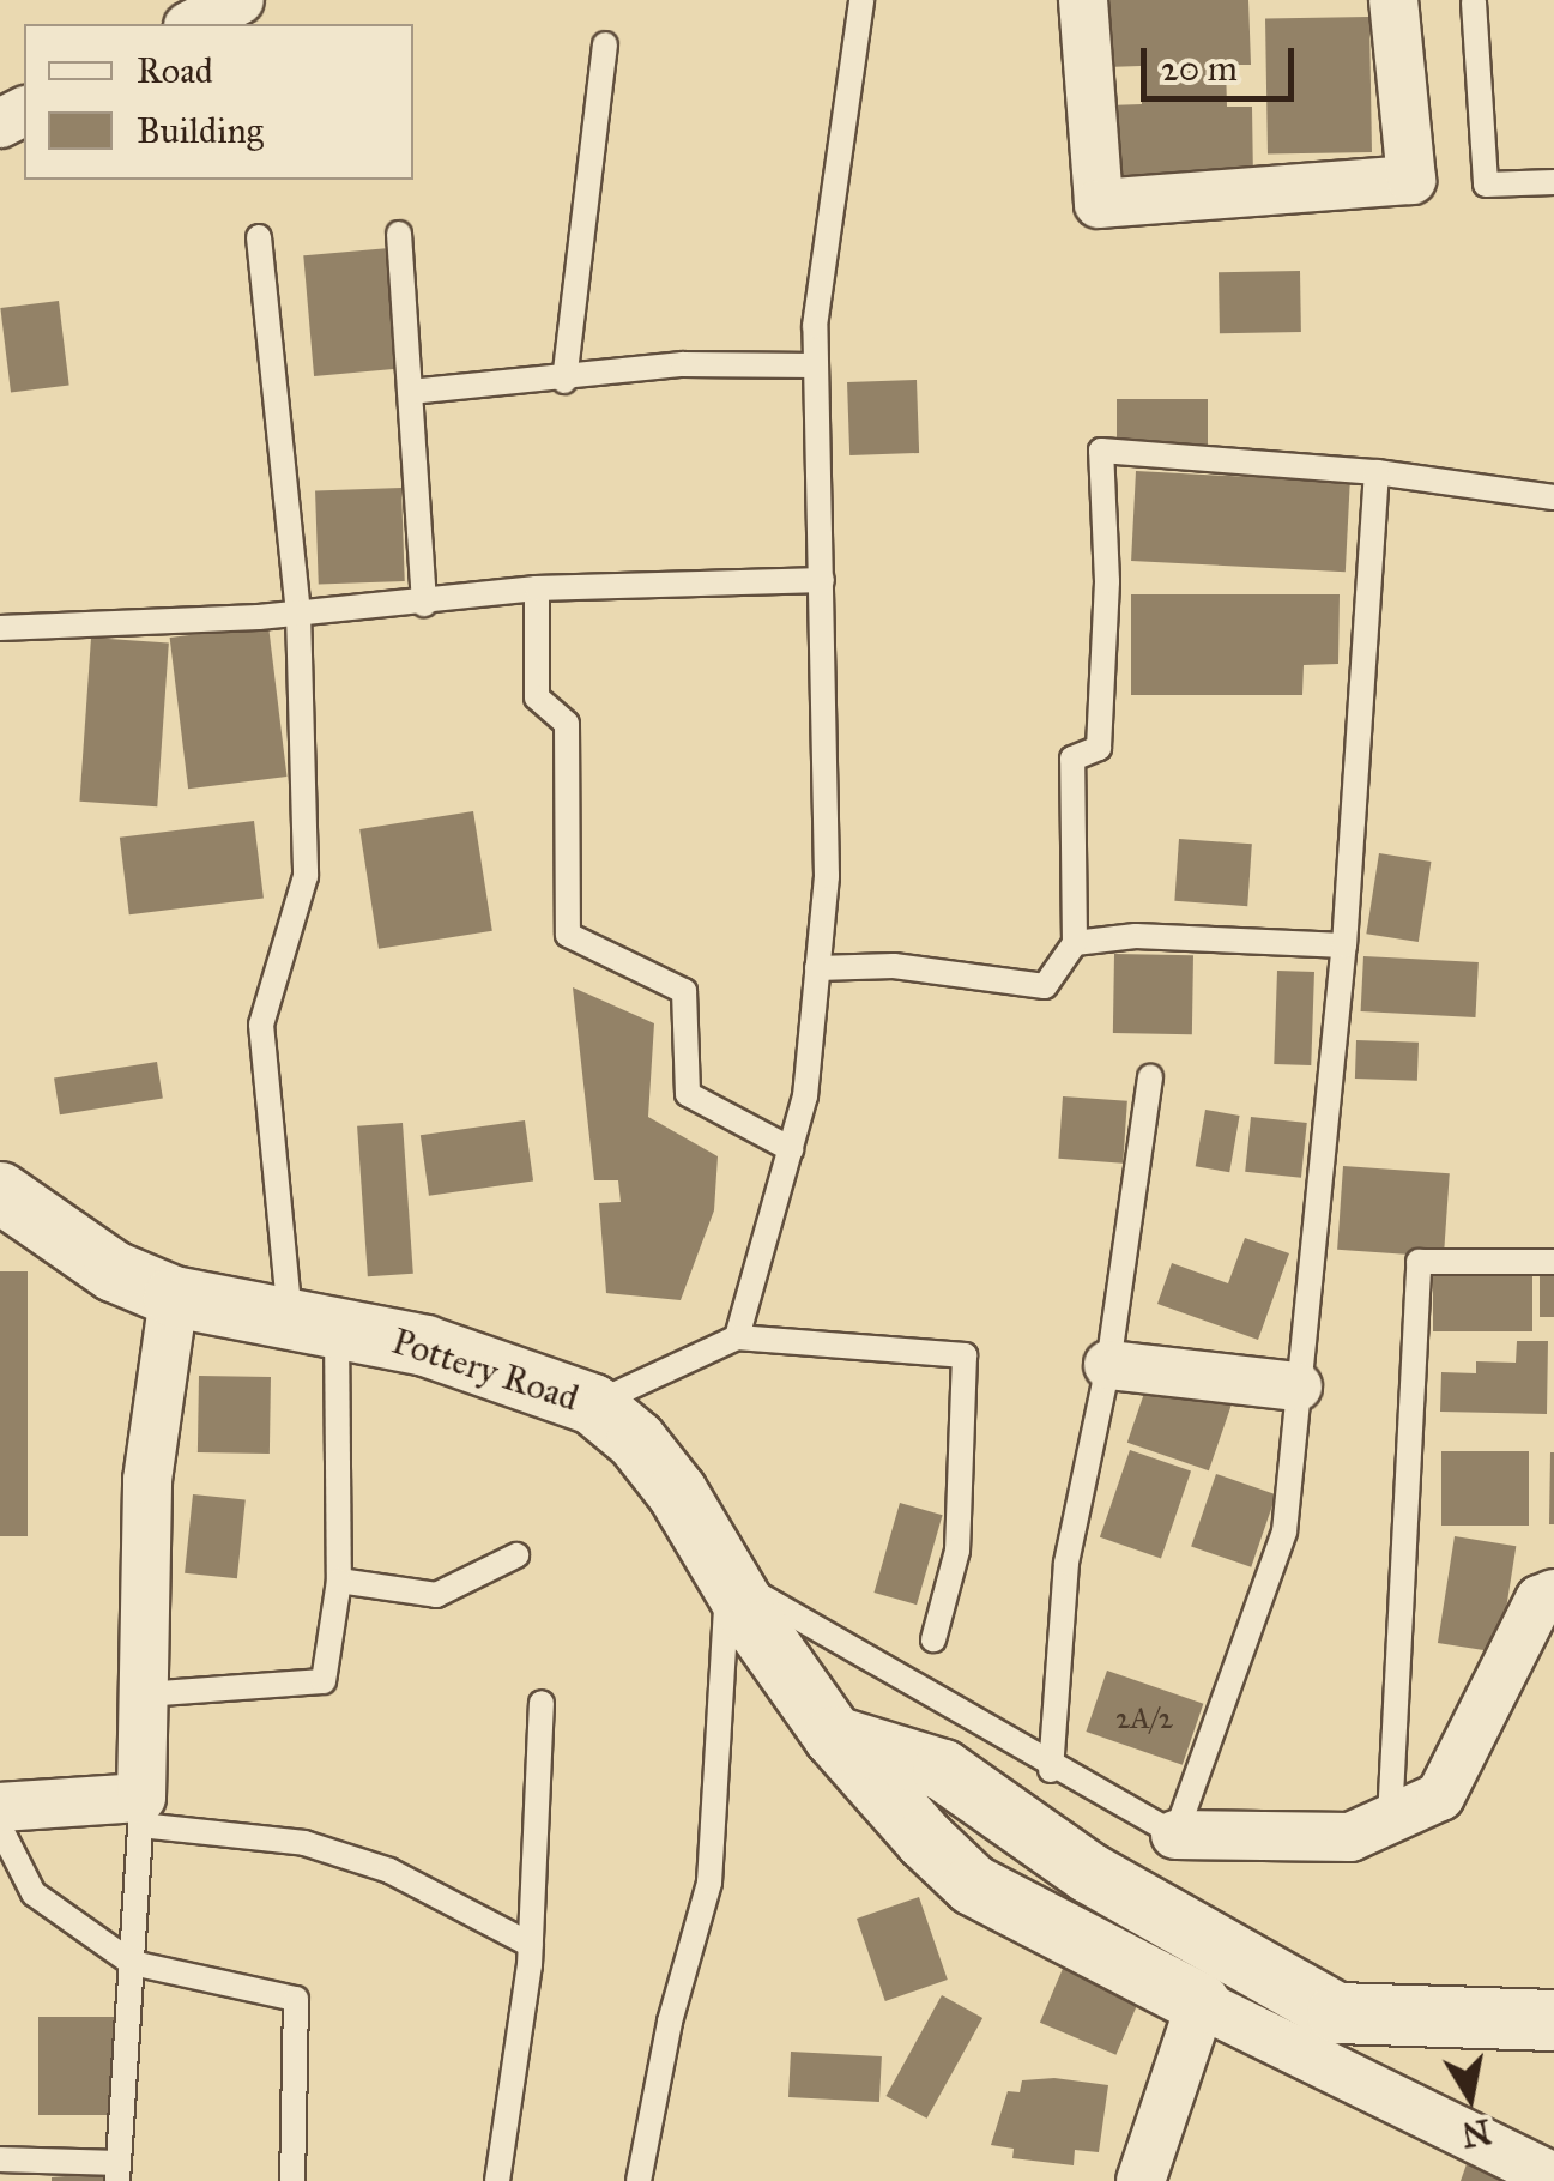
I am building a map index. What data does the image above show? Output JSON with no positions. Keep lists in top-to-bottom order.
{
  "streets": {
    "street": ["Pottery Road"]
  },
  "house_numbers": ["2A/2"],
  "legend": ["Road", "Building"],
  "scale_bar": "20 m",
  "north": "bottom"
}
